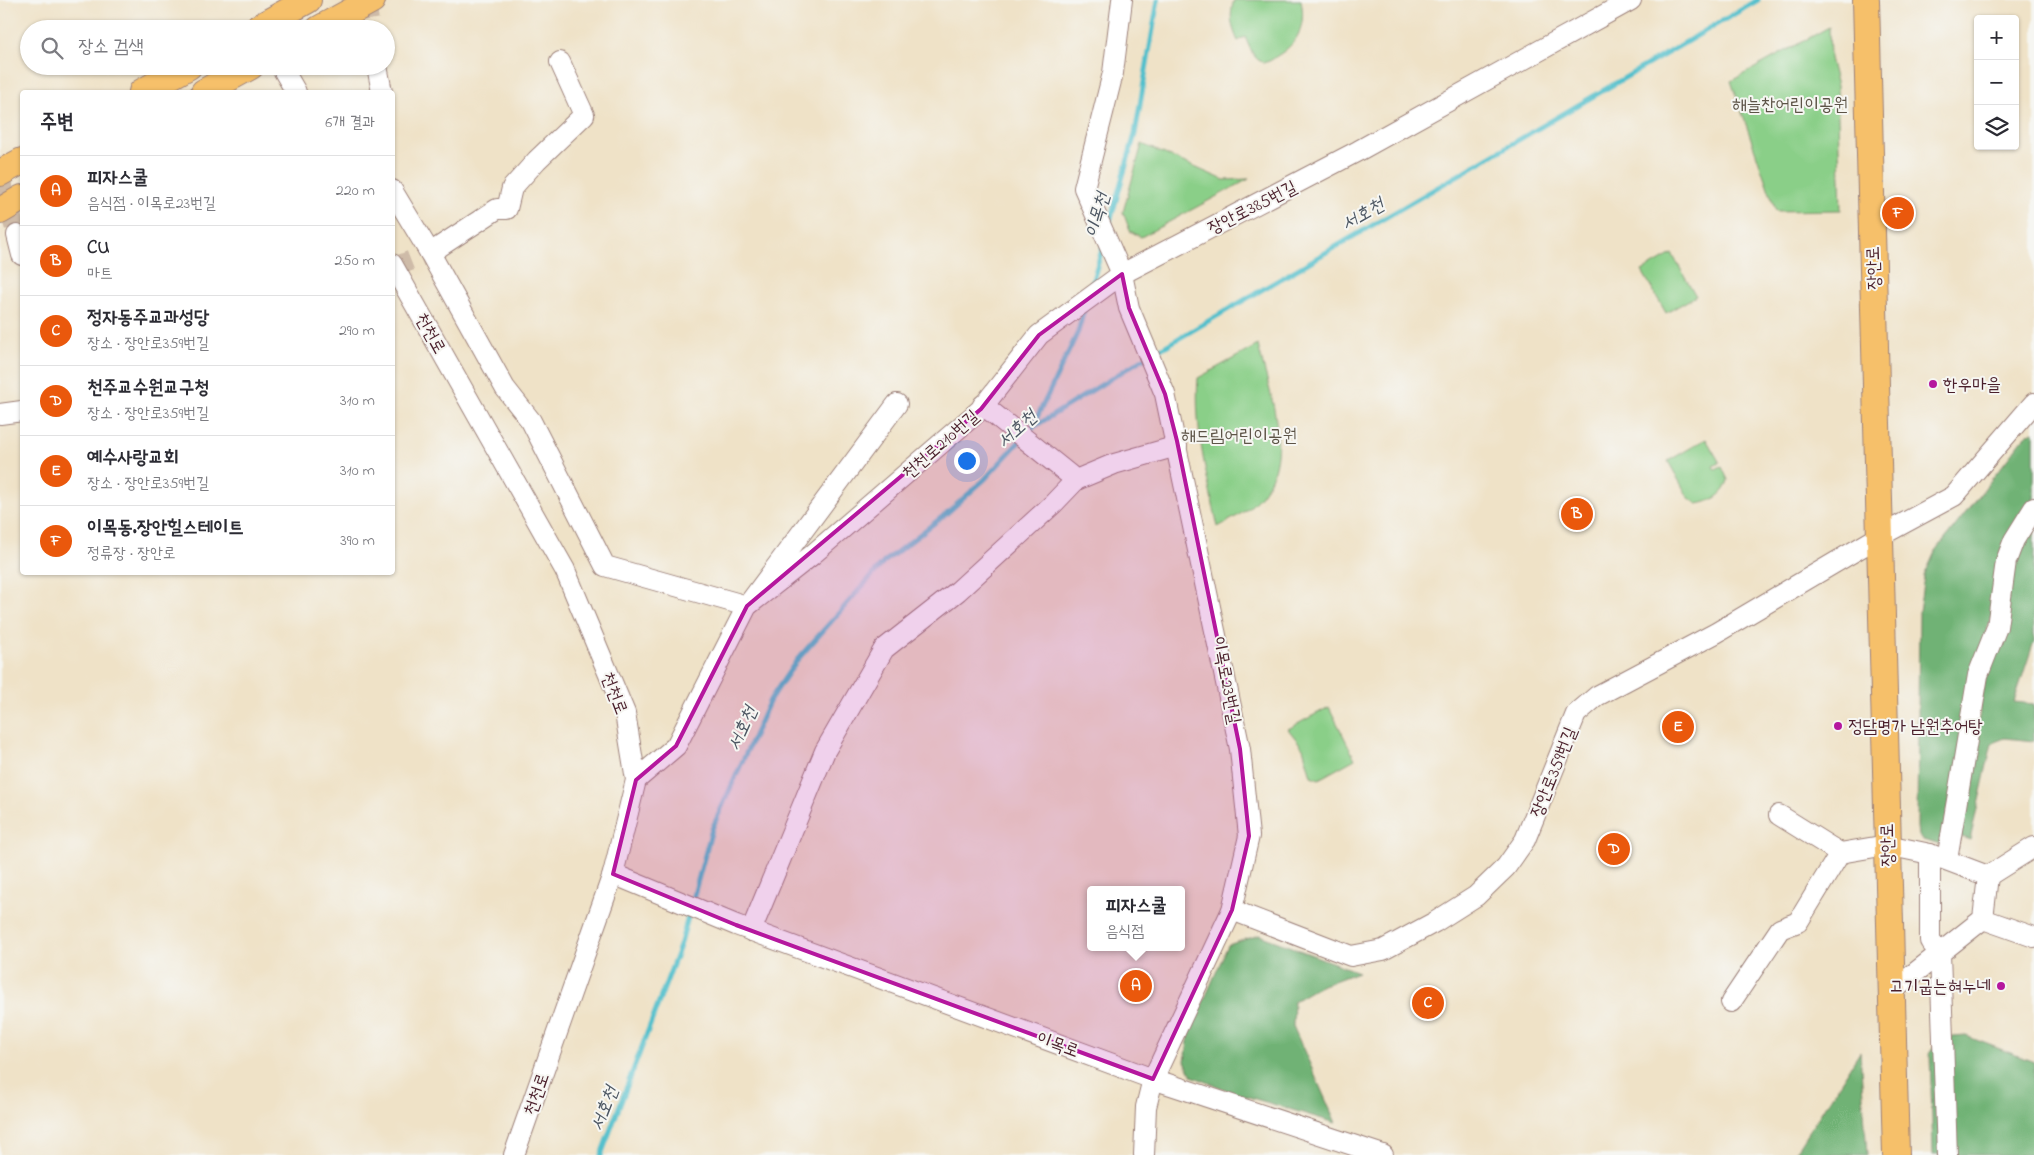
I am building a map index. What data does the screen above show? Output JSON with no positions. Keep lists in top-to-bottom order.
{
  "streets": {
    "main road": ["장안로"],
    "street": [
      "장안로385번길",
      "천천로",
      "천천로210번길",
      "이목로23번길",
      "장안로359번길",
      "이목로"
    ]
  },
  "crossings": [
    ["장안로385번길", "천천로210번길"],
    ["장안로385번길", "이목로23번길"],
    ["장안로", "장안로359번길"],
    ["천천로", "천천로210번길"],
    ["천천로", "이목로"],
    ["천천로210번길", "이목로23번길"],
    ["이목로23번길", "장안로359번길"],
    ["이목로23번길", "이목로"]
  ],
  "water": ["서호천", "이목천"],
  "parks": ["해늘찬어린이공원", "해드림어린이공원"],
  "places": ["한우마을", "정담명가 남원추어탕", "고기굽는혀누네"],
  "page": {
    "map_buttons": ["+", "−"],
    "search": "장소 검색",
    "heading": ["주변", "6개 결과"],
    "list": [
      {
        "mark": "A",
        "name": "피자스쿨",
        "note": "음식점 · 이목로23번길",
        "value": "220 m"
      },
      {
        "mark": "B",
        "name": "CU",
        "note": "마트",
        "value": "250 m"
      },
      {
        "mark": "C",
        "name": "정자동주교과성당",
        "note": "장소 · 장안로359번길",
        "value": "290 m"
      },
      {
        "mark": "D",
        "name": "천주교수원교구청",
        "note": "장소 · 장안로359번길",
        "value": "310 m"
      },
      {
        "mark": "E",
        "name": "예수사랑교회",
        "note": "장소 · 장안로359번길",
        "value": "310 m"
      },
      {
        "mark": "F",
        "name": "이목동.장안힐스테이트",
        "note": "정류장 · 장안로",
        "value": "390 m"
      }
    ],
    "pins": [
      "F",
      "B",
      "E",
      "D",
      "A",
      "C"
    ],
    "popup": ["피자스쿨", "음식점"]
  }
}
